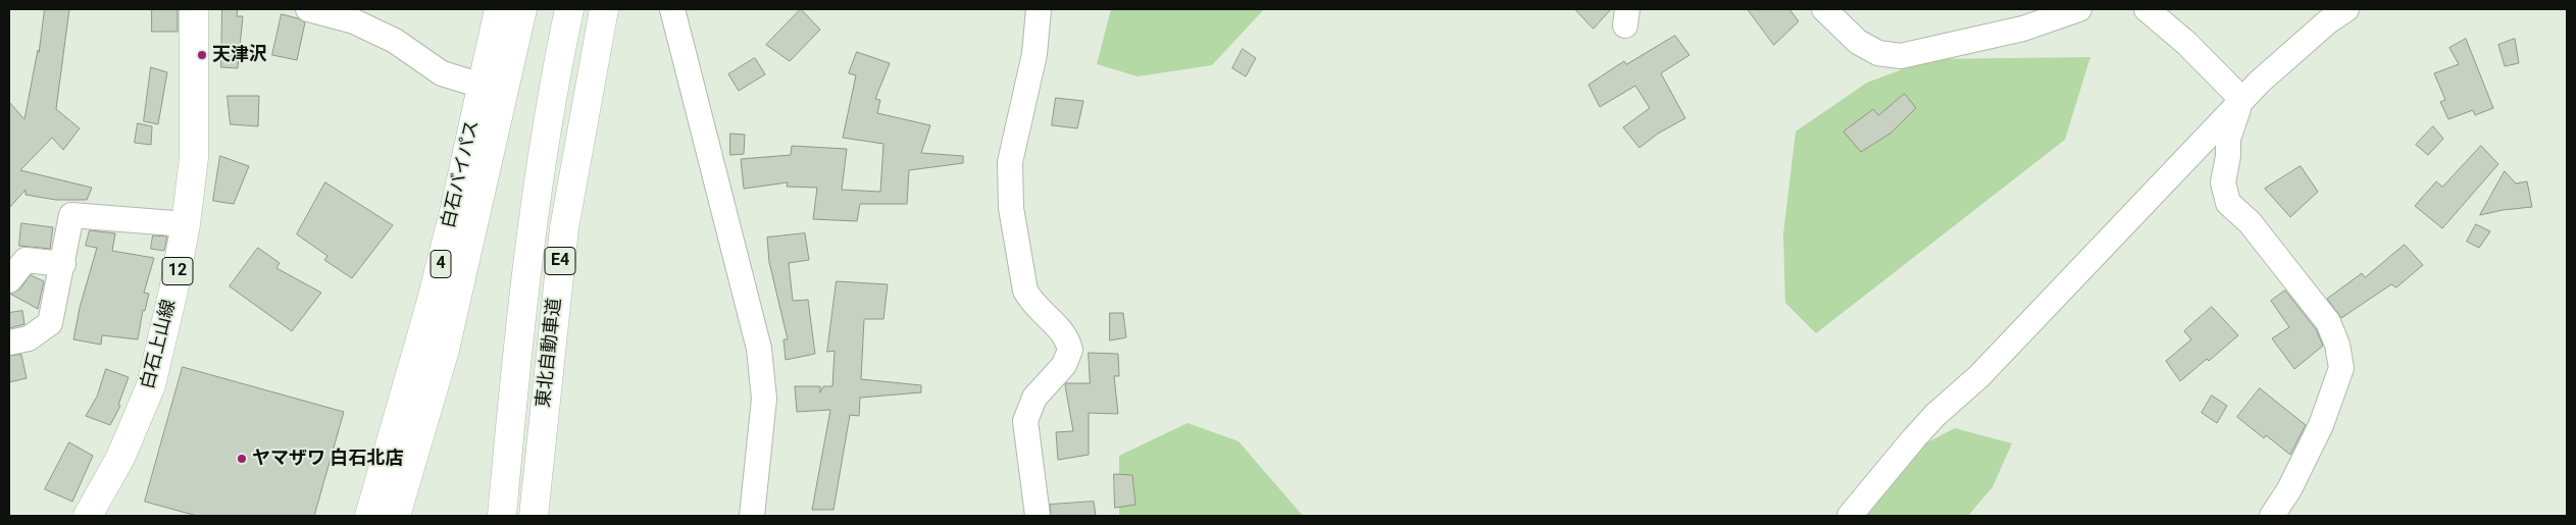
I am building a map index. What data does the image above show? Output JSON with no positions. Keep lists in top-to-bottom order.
{
  "streets": {
    "main road": [
      "白石バイパス",
      "E4",
      "4",
      "12",
      "白石上山線",
      "東北自動車道"
    ]
  },
  "places": ["天津沢", "ヤマザワ 白石北店"]
}
